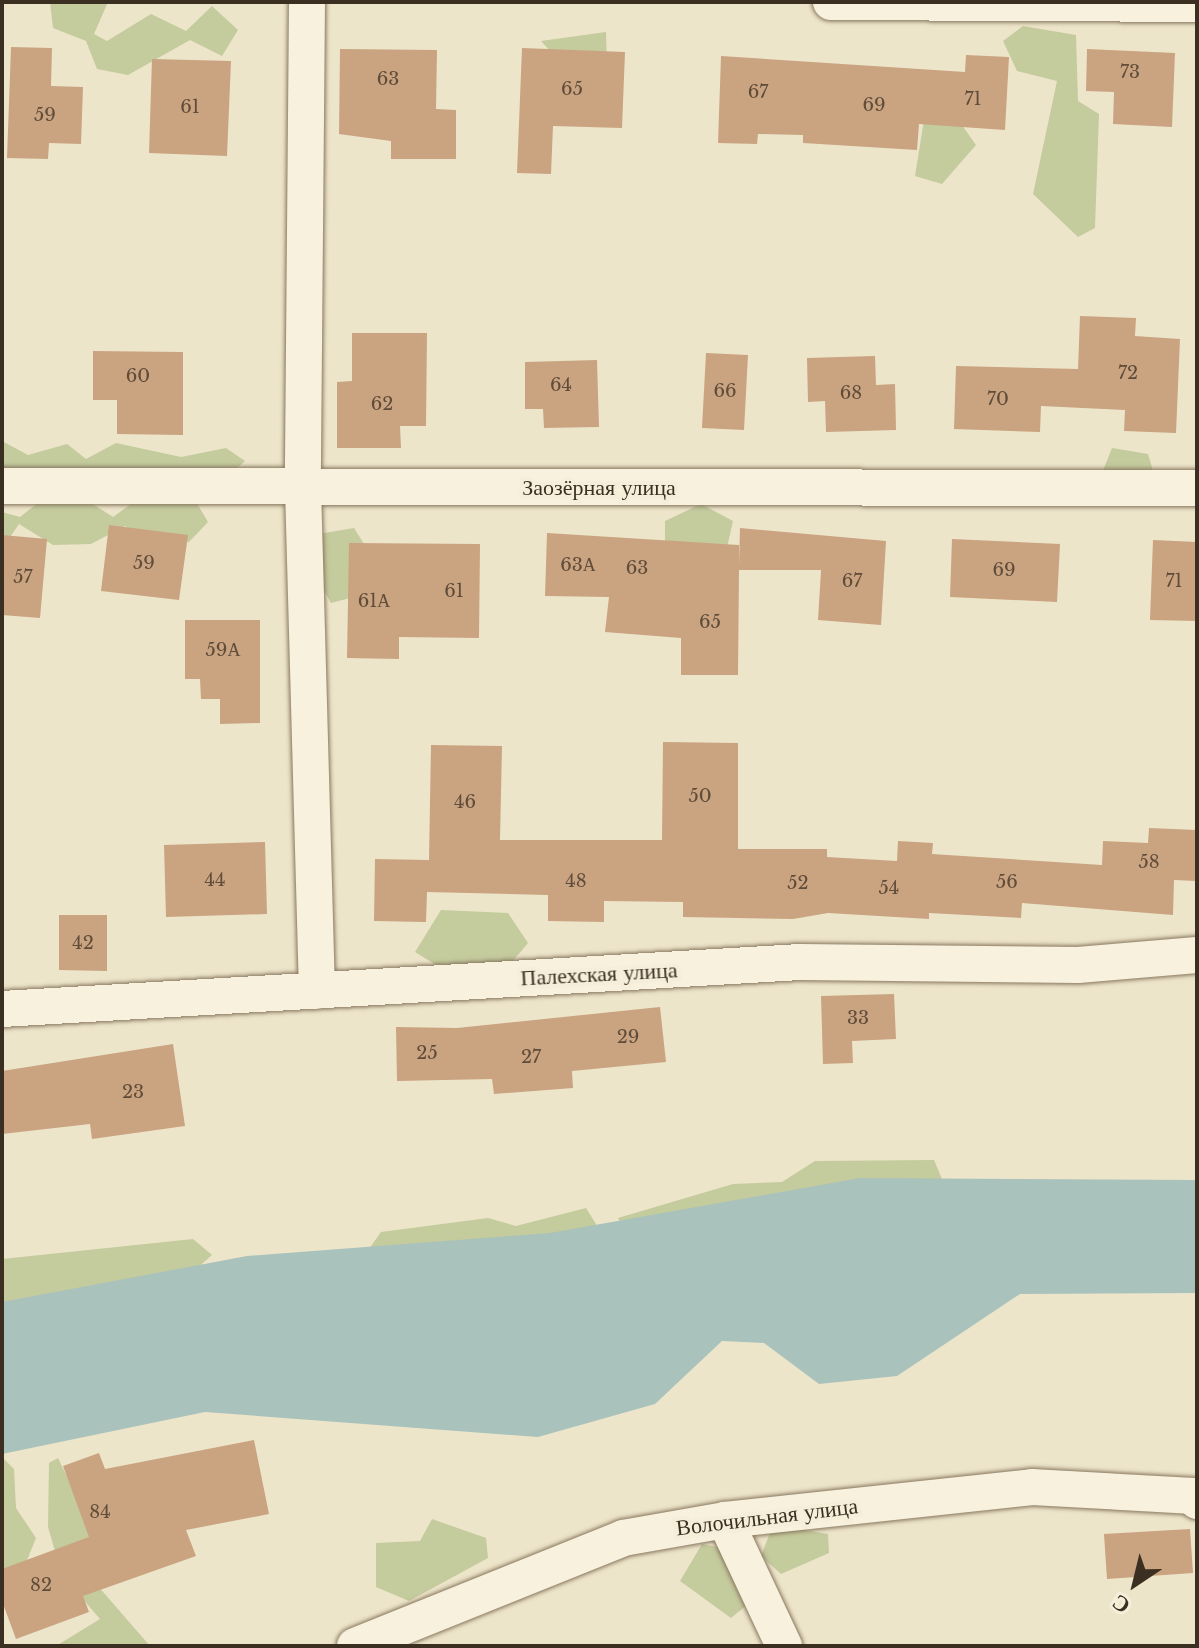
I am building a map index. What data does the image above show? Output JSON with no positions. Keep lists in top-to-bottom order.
{
  "streets": {
    "street": ["Заозёрная улица", "Палехская улица", "Волочильная улица"]
  },
  "house_numbers": [
    "73",
    "63",
    "65",
    "67",
    "71",
    "69",
    "61",
    "59",
    "72",
    "60",
    "64",
    "66",
    "68",
    "70",
    "62",
    "59",
    "63А",
    "63",
    "69",
    "57",
    "67",
    "71",
    "61",
    "61А",
    "65",
    "59А",
    "50",
    "46",
    "58",
    "44",
    "48",
    "56",
    "52",
    "54",
    "42",
    "33",
    "29",
    "25",
    "27",
    "23",
    "84",
    "82"
  ],
  "north": "bottom left"
}
